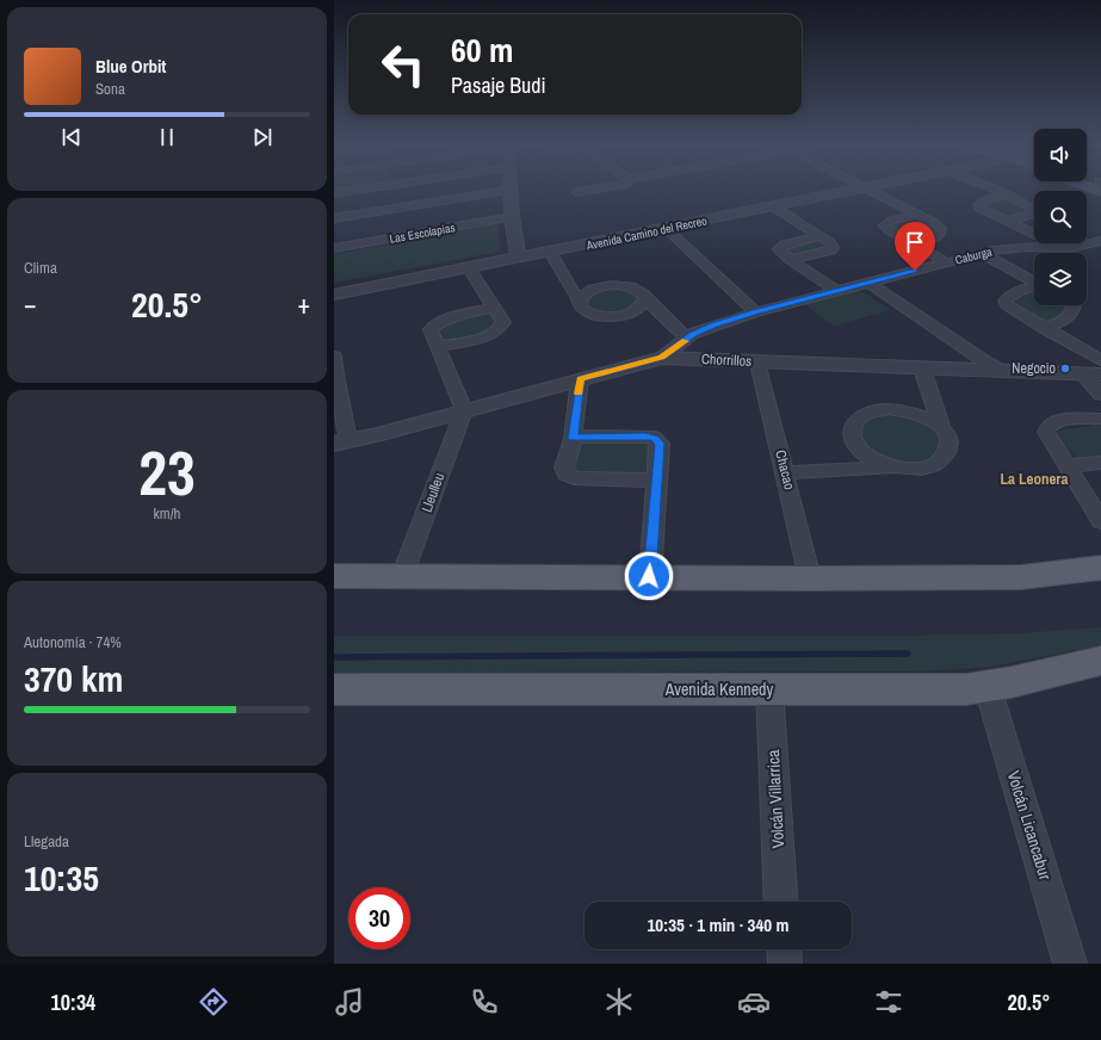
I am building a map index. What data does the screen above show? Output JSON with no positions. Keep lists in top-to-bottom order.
{
  "streets": {
    "main road": ["Avenida Kennedy"],
    "street": [
      "Las Escolapias",
      "Avenida Camino del Recreo",
      "Caburga",
      "Chorrillos",
      "Chacao",
      "Lleulleu",
      "Volcán Villarrica",
      "Volcán Licancabur"
    ]
  },
  "crossings": [
    ["Caburga", "Chorrillos"],
    ["Chorrillos", "Chacao"],
    ["Chorrillos", "Lleulleu"],
    ["Avenida Kennedy", "Volcán Villarrica"],
    ["Avenida Kennedy", "Volcán Licancabur"]
  ],
  "districts": ["La Leonera"],
  "places": ["Negocio"],
  "page": {
    "turn": ["60 m", "Pasaje Budi"],
    "song": ["Blue Orbit", "Sona"],
    "tile": [
      "Clima",
      ["23", "km/h"],
      ["Autonomía · 74%", "370 km"],
      ["Llegada", "10:35"]
    ],
    "heat": ["−", "20.5°", "+"],
    "limit": "30",
    "trip": "10:35 · 1 min · 340 m",
    "tabs": ["10:34", "20.5°"]
  }
}
